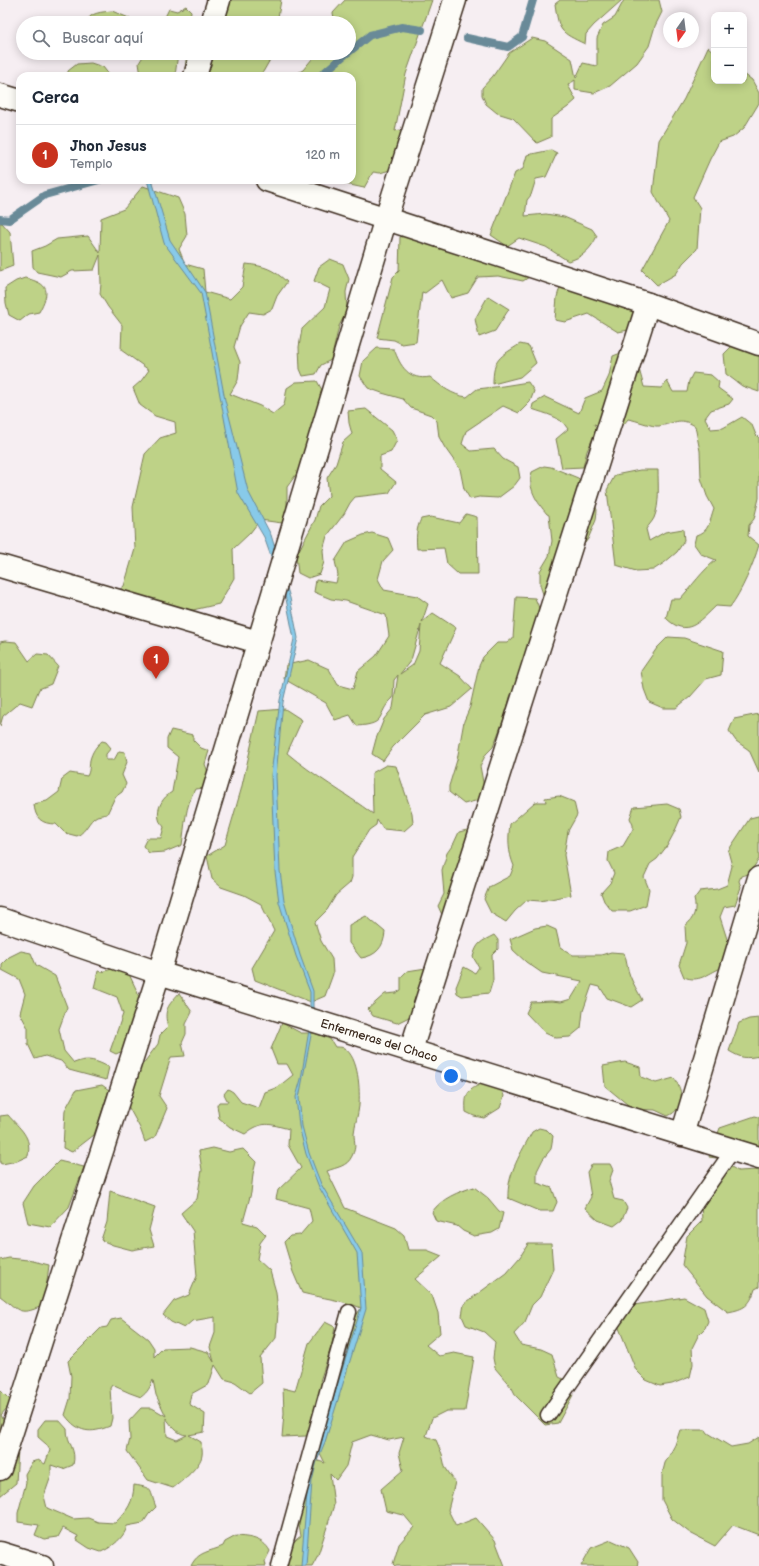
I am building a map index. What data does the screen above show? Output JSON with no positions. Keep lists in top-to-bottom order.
{
  "streets": {
    "street": ["Enfermeras del Chaco"]
  },
  "north": "bottom",
  "page": {
    "map_buttons": ["+", "−"],
    "search": "Buscar aquí",
    "heading": "Cerca",
    "list": [
      {
        "mark": "1",
        "name": "Jhon Jesus",
        "note": "Templo",
        "value": "120 m"
      }
    ],
    "pins": "1"
  }
}
